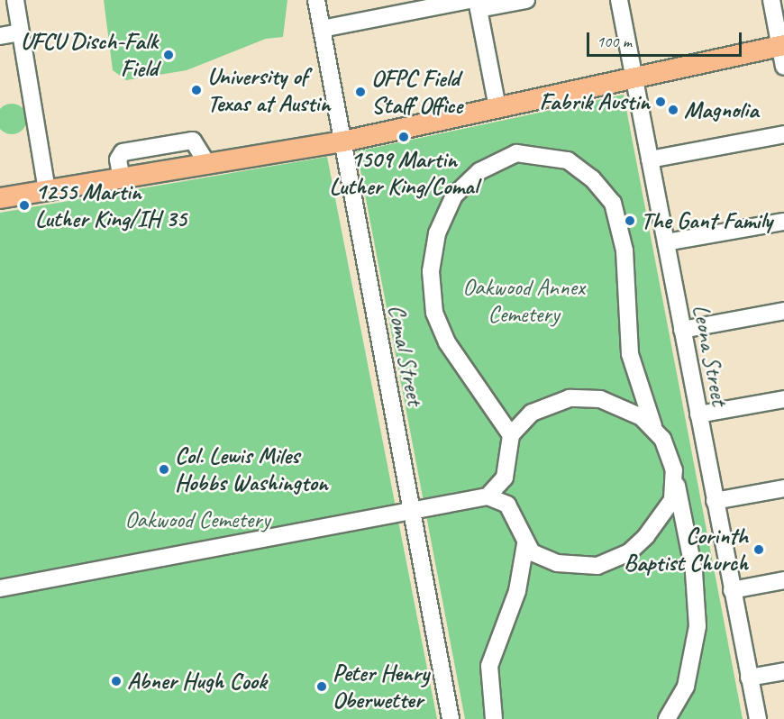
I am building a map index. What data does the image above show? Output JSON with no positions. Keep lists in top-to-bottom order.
{
  "streets": {
    "street": ["Comal Street", "Leona Street"]
  },
  "parks": ["Oakwood Annex Cemetery", "Oakwood Cemetery"],
  "places": [
    "UFCU Disch-Falk Field",
    "University of Texas at Austin",
    "OFPC Field Staff Office",
    "Fabrik Austin",
    "Magnolia",
    "1509 Martin Luther King/Comal",
    "1255 Martin Luther King/IH 35",
    "The Gant Family",
    "Col. Lewis Miles Hobbs Washington",
    "Corinth Baptist Church",
    "Abner Hugh Cook",
    "Peter Henry Oberwetter"
  ],
  "scale_bar": "100 m"
}
